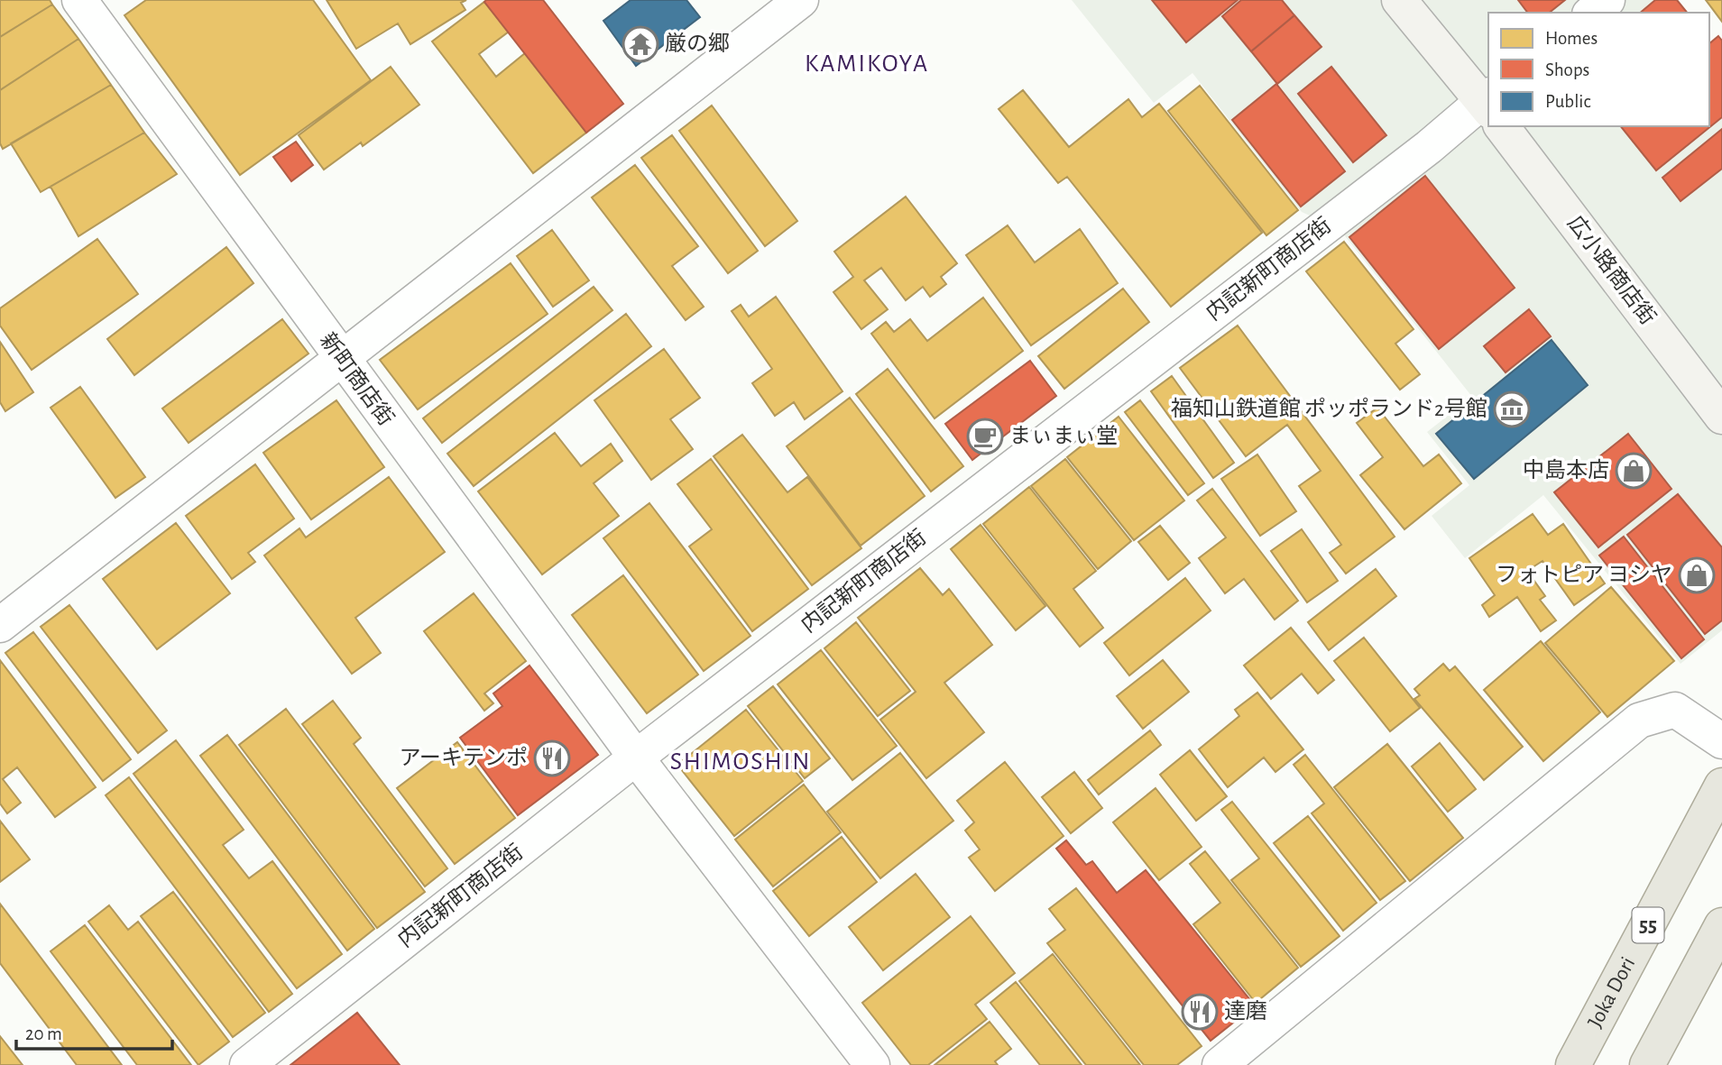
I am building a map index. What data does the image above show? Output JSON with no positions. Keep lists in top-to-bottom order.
{
  "streets": {
    "main road": ["55", "Joka Dori"],
    "street": ["内記新町商店街", "広小路商店街", "新町商店街"]
  },
  "crossings": [
    ["内記新町商店街", "新町商店街"]
  ],
  "districts": ["KAMIKOYA", "SHIMOSHIN"],
  "places": {
    "temple": ["厳の郷"],
    "museum": ["福知山鉄道館 ポッポランド2号館"],
    "cafe": ["まぃまぃ堂"],
    "shop": ["中島本店", "フォトピア ヨシヤ"],
    "restaurant": ["アーキテンポ", "達磨"]
  },
  "legend": ["Homes", "Shops", "Public"],
  "scale_bar": "20 m"
}
